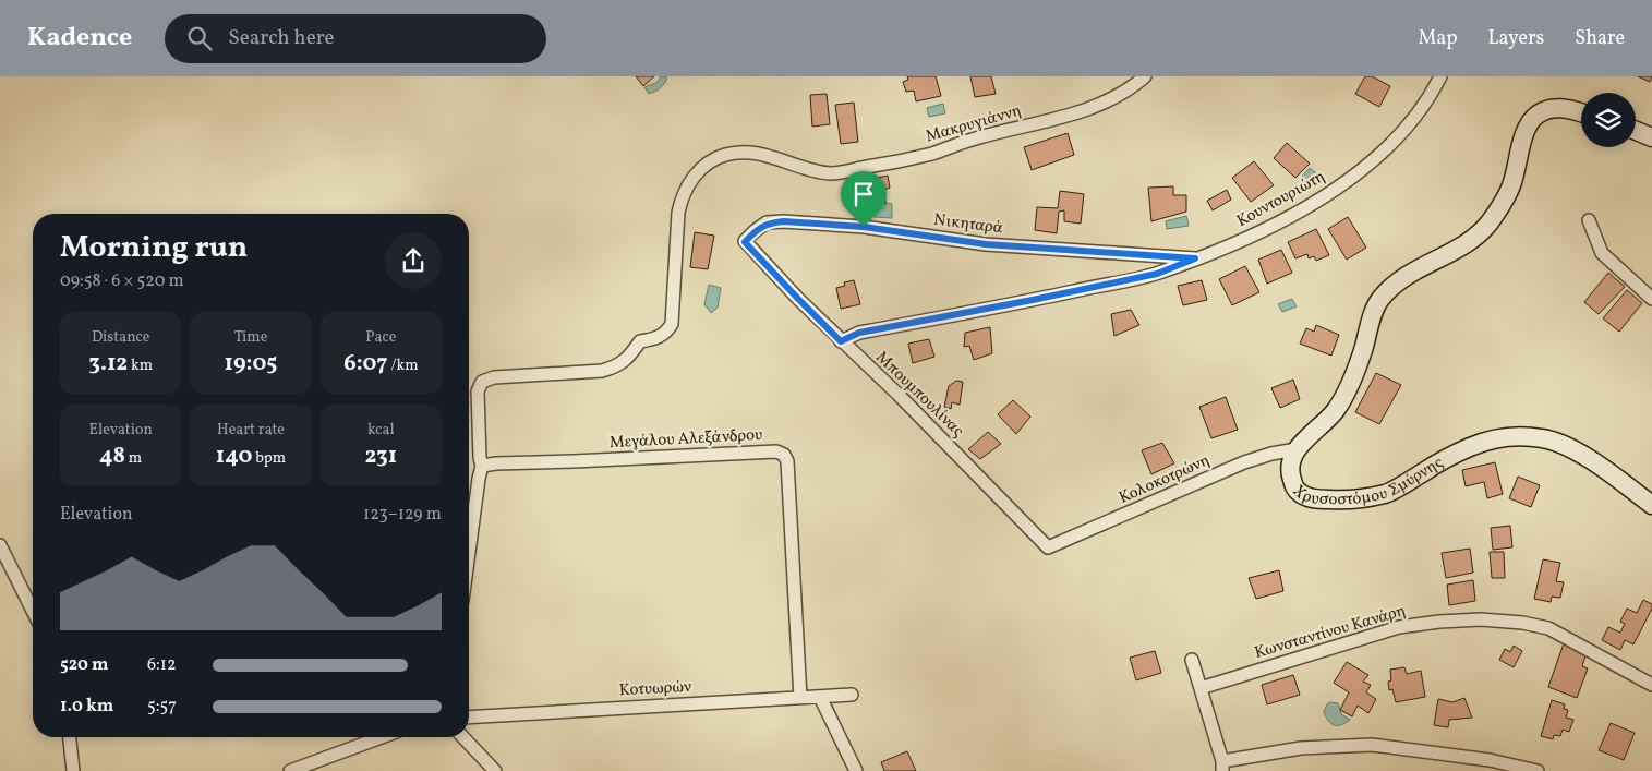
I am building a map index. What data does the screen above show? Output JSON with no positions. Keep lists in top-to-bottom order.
{
  "streets": {
    "street": [
      "Μακρυγιάννη",
      "Κουντουριώτη",
      "Νικηταρά",
      "Μπουμπουλίνας",
      "Μεγάλου Αλεξάνδρου",
      "Χρυσοστόμου Σμύρνης",
      "Κολοκοτρώνη",
      "Κωνσταντίνου Κανάρη",
      "Κοτυωρών"
    ]
  },
  "crossings": [
    ["Μακρυγιάννη", "Μεγάλου Αλεξάνδρου"],
    ["Κουντουριώτη", "Νικηταρά"],
    ["Κουντουριώτη", "Μπουμπουλίνας"],
    ["Νικηταρά", "Μπουμπουλίνας"],
    ["Μπουμπουλίνας", "Κολοκοτρώνη"],
    ["Μεγάλου Αλεξάνδρου", "Κοτυωρών"],
    ["Χρυσοστόμου Σμύρνης", "Κολοκοτρώνη"]
  ],
  "page": {
    "header": "Kadence",
    "search": "Search here",
    "nav": ["Map", "Layers", "Share"],
    "heading": ["Morning run", "09:58 · 6 × 520 m"],
    "stats": [
      ["Distance", "3.12 km"],
      ["Time", "19:05"],
      ["Pace", "6:07 /km"],
      ["Elevation", "48 m"],
      ["Heart rate", "140 bpm"],
      ["kcal", "231"]
    ],
    "chart": ["Elevation", "123–129 m"],
    "list": [
      {
        "name": "520 m",
        "note": "6:12"
      },
      {
        "name": "1.0 km",
        "note": "5:57"
      }
    ]
  }
}
